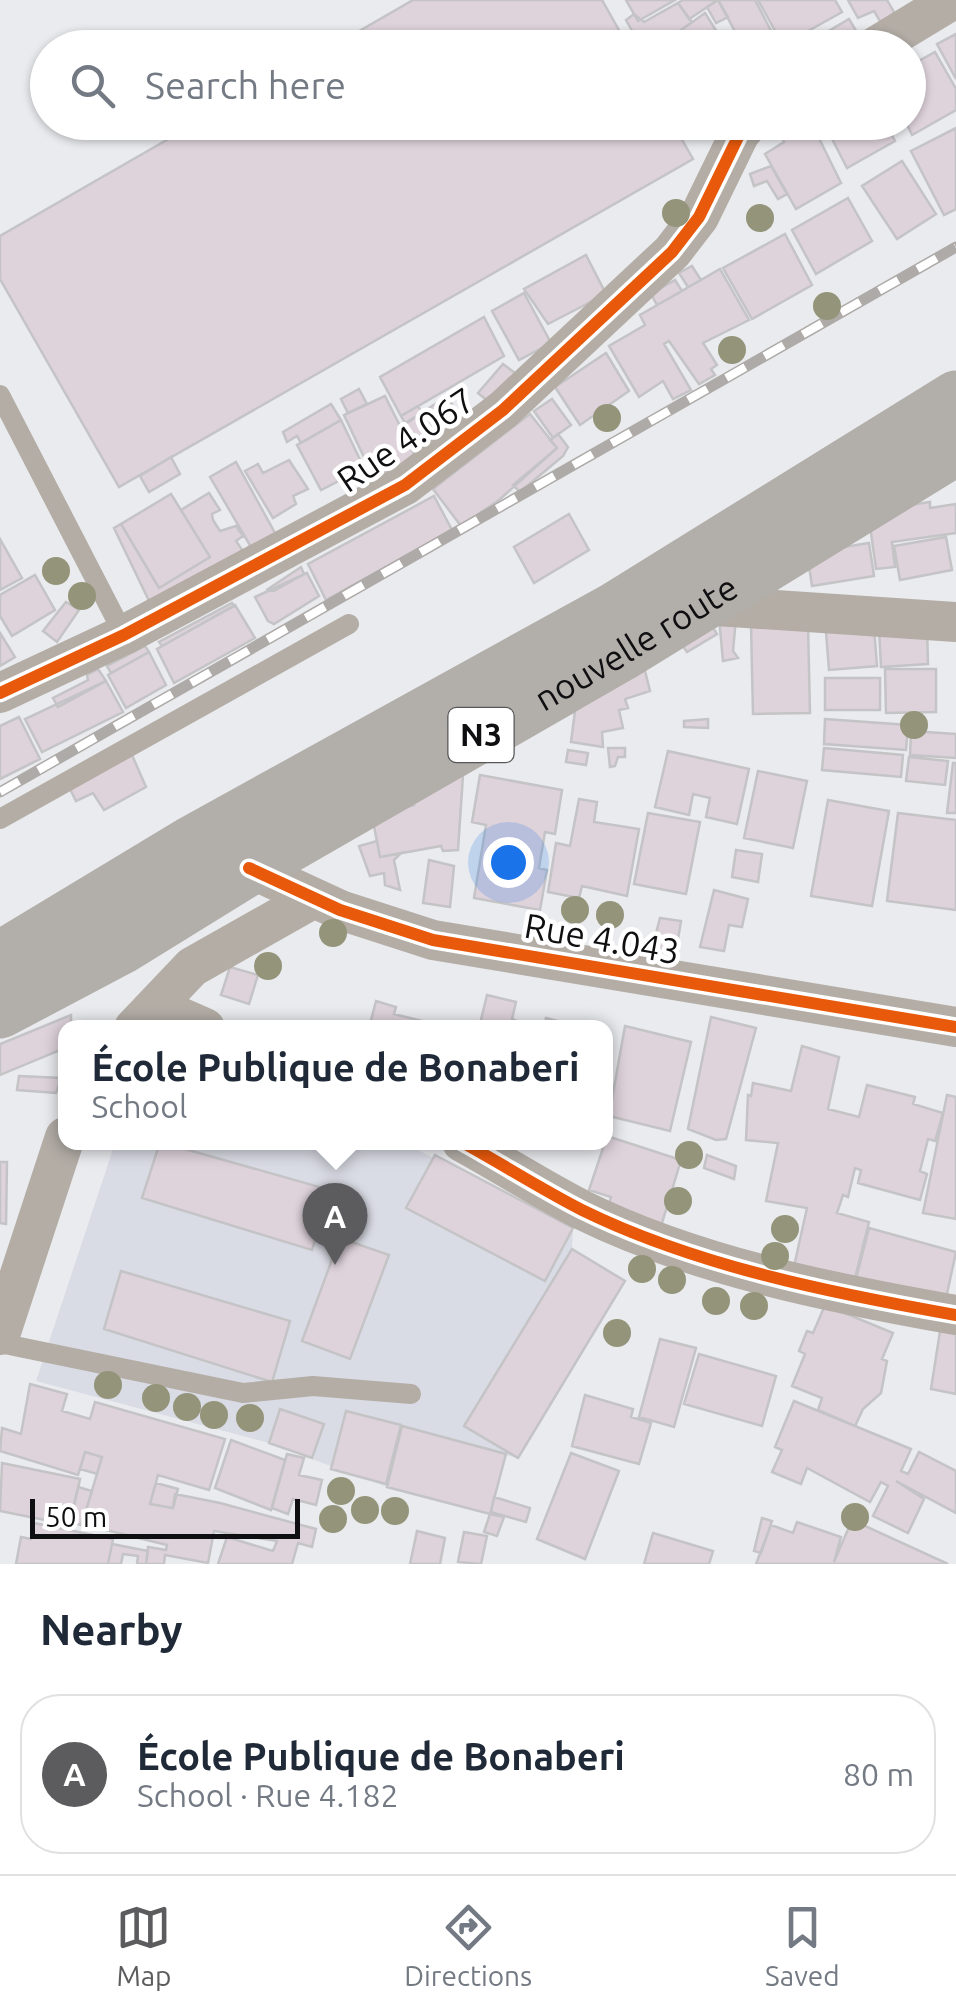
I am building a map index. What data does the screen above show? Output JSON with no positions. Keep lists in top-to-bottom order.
{
  "streets": {
    "highway": ["nouvelle route", "N3"],
    "street": ["Rue 4.067", "Rue 4.043"]
  },
  "crossings": [
    ["nouvelle route", "Rue 4.043"]
  ],
  "scale_bar": "50 m",
  "page": {
    "search": "Search here",
    "popup": ["École Publique de Bonaberi", "School"],
    "pins": "A",
    "scale": "50 m",
    "heading": "Nearby",
    "list": [
      {
        "mark": "A",
        "name": "École Publique de Bonaberi",
        "note": "School · Rue 4.182",
        "value": "80 m"
      }
    ],
    "nav": ["Map", "Directions", "Saved"]
  }
}
